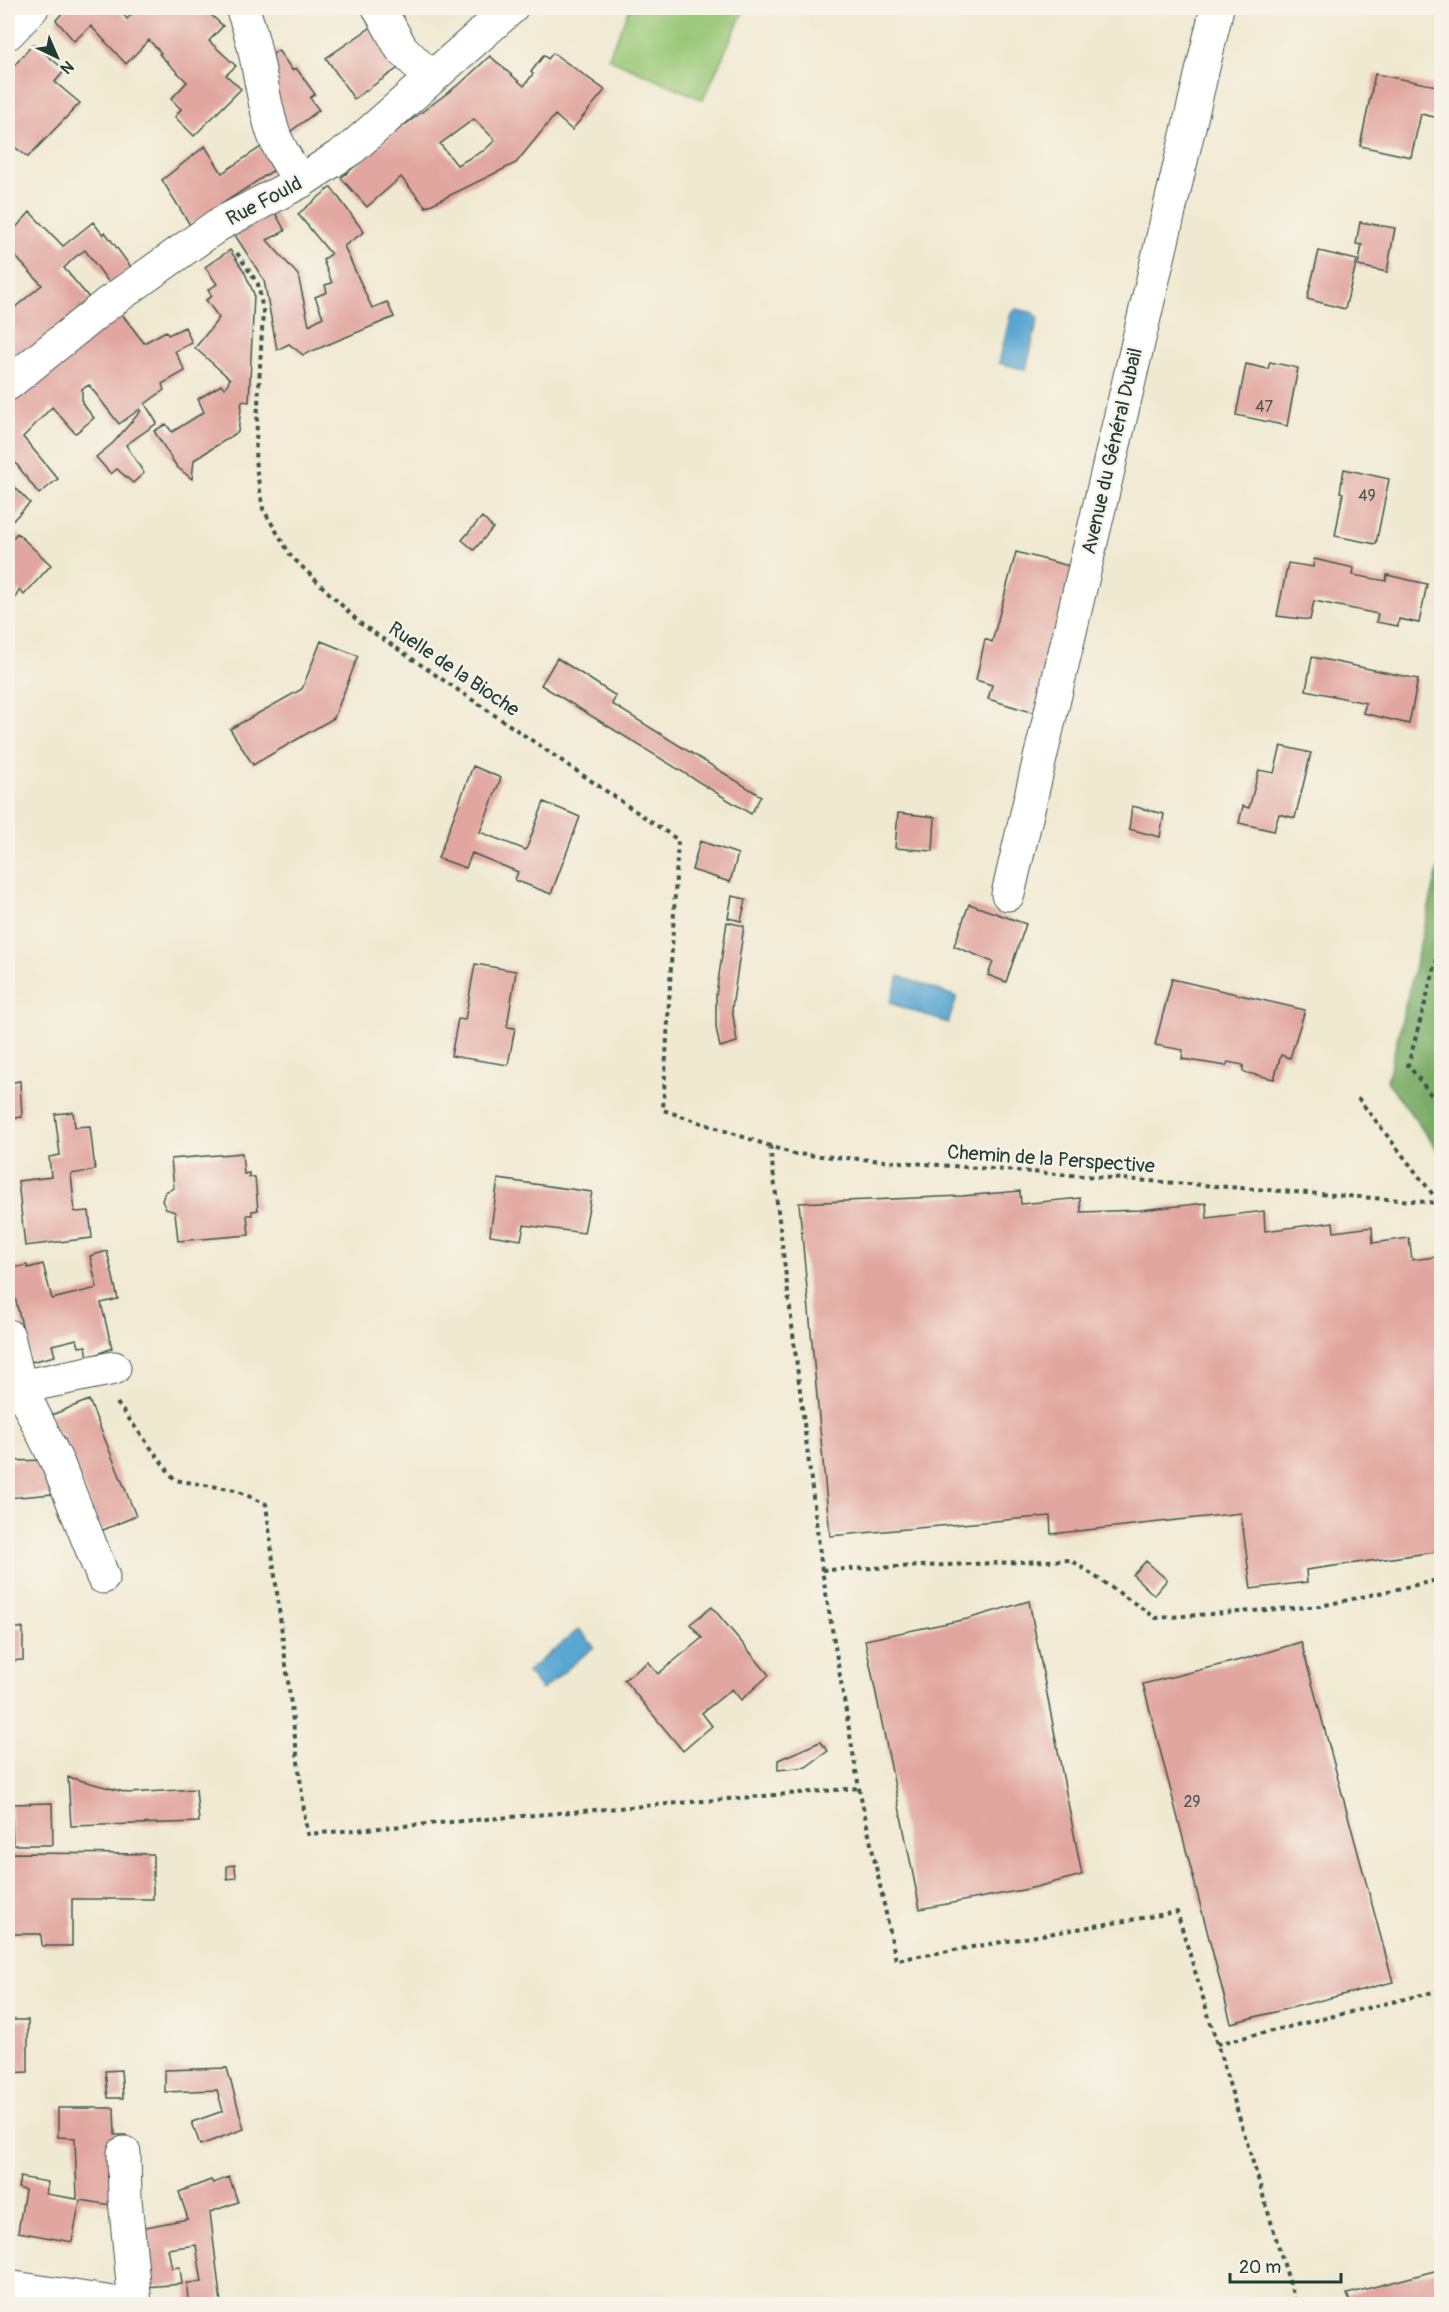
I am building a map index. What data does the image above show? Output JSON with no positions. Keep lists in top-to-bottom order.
{
  "streets": {
    "street": ["Rue Fould", "Avenue du Général Dubail"],
    "path": ["Ruelle de la Bioche", "Chemin de la Perspective"]
  },
  "crossings": [
    ["Rue Fould", "Ruelle de la Bioche"],
    ["Ruelle de la Bioche", "Chemin de la Perspective"]
  ],
  "house_numbers": ["47", "49", "29"],
  "scale_bar": "20 m",
  "north": "bottom right"
}
